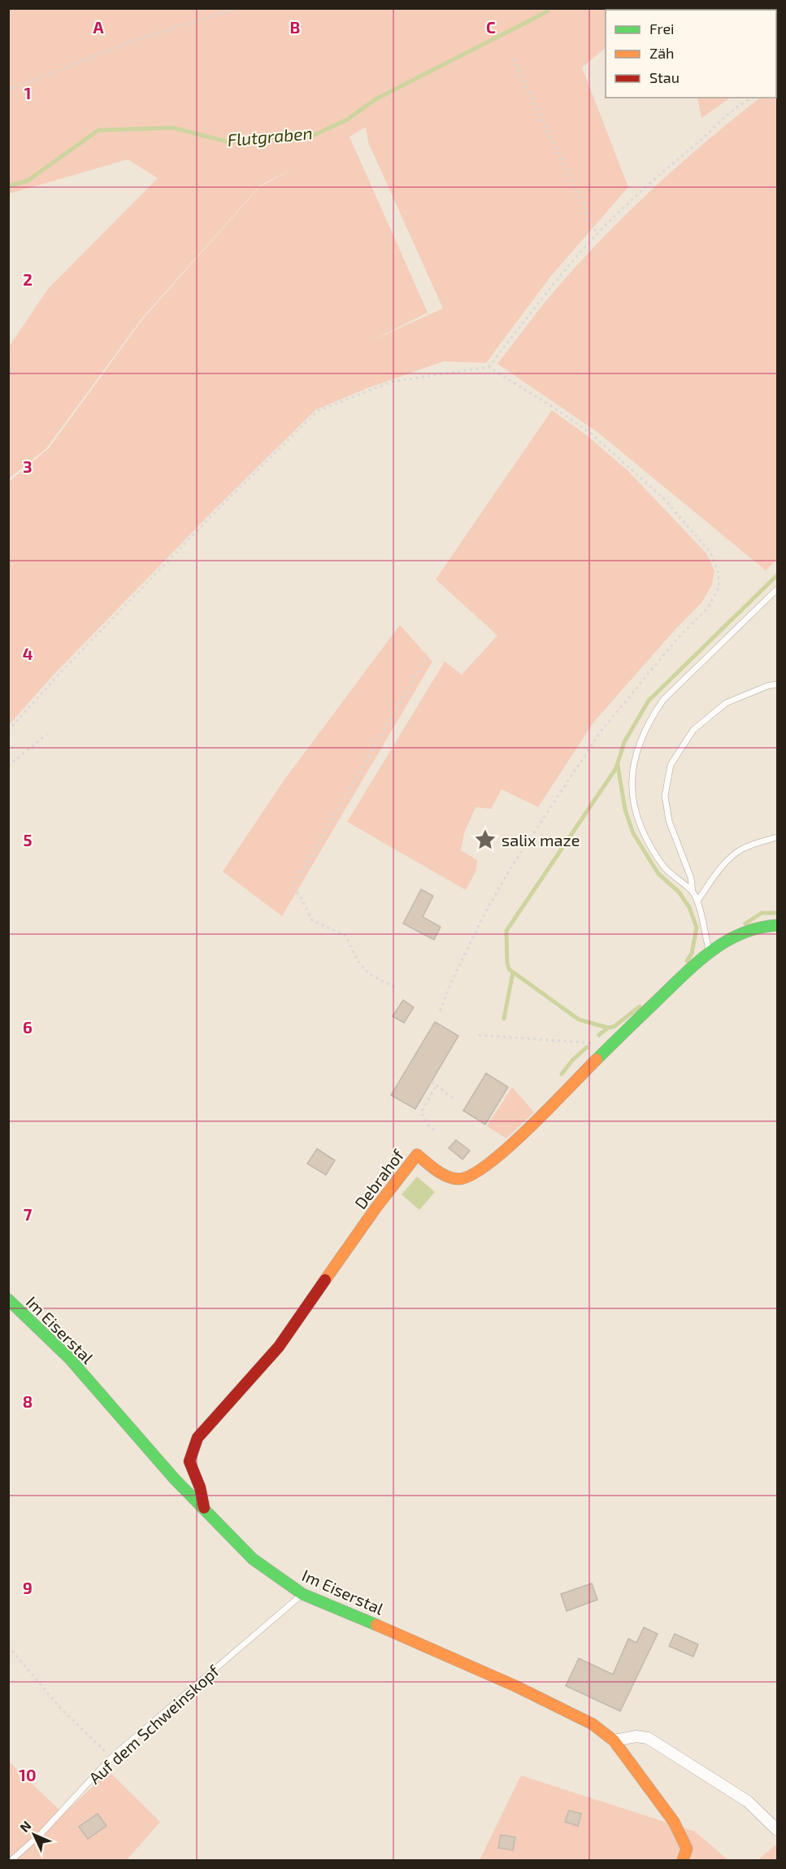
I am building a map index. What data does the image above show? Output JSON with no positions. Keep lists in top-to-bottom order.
{
  "streets": {
    "street": ["Debrahof", "Im Eiserstal"],
    "lane": ["Auf dem Schweinskopf"]
  },
  "crossings": [
    ["Debrahof", "Im Eiserstal"],
    ["Im Eiserstal", "Auf dem Schweinskopf"]
  ],
  "water": ["Flutgraben"],
  "places": {
    "place": ["salix maze"]
  },
  "legend": ["Frei", "Zäh", "Stau"],
  "north": "top left",
  "grid": {
    "columns": ["A", "B", "C"],
    "rows": [
      "1",
      "2",
      "3",
      "4",
      "5",
      "6",
      "7",
      "8",
      "9",
      "10"
    ]
  }
}
